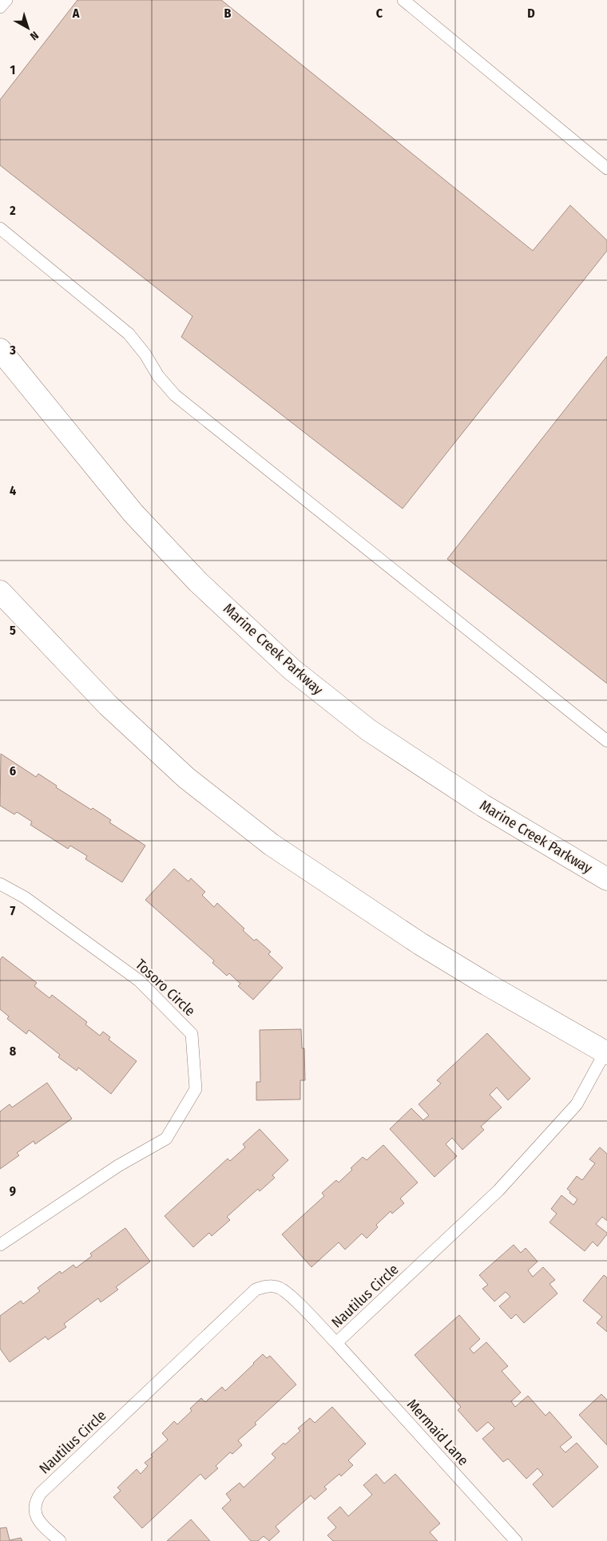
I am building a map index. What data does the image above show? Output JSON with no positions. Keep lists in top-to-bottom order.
{
  "streets": {
    "main road": ["Marine Creek Parkway"],
    "lane": ["Tosoro Circle", "Nautilus Circle", "Mermaid Lane"]
  },
  "crossings": [
    ["Nautilus Circle", "Mermaid Lane"]
  ],
  "north": "bottom right",
  "grid": {
    "columns": [
      "A",
      "B",
      "C",
      "D"
    ],
    "rows": [
      "1",
      "2",
      "3",
      "4",
      "5",
      "6",
      "7",
      "8",
      "9"
    ]
  }
}
